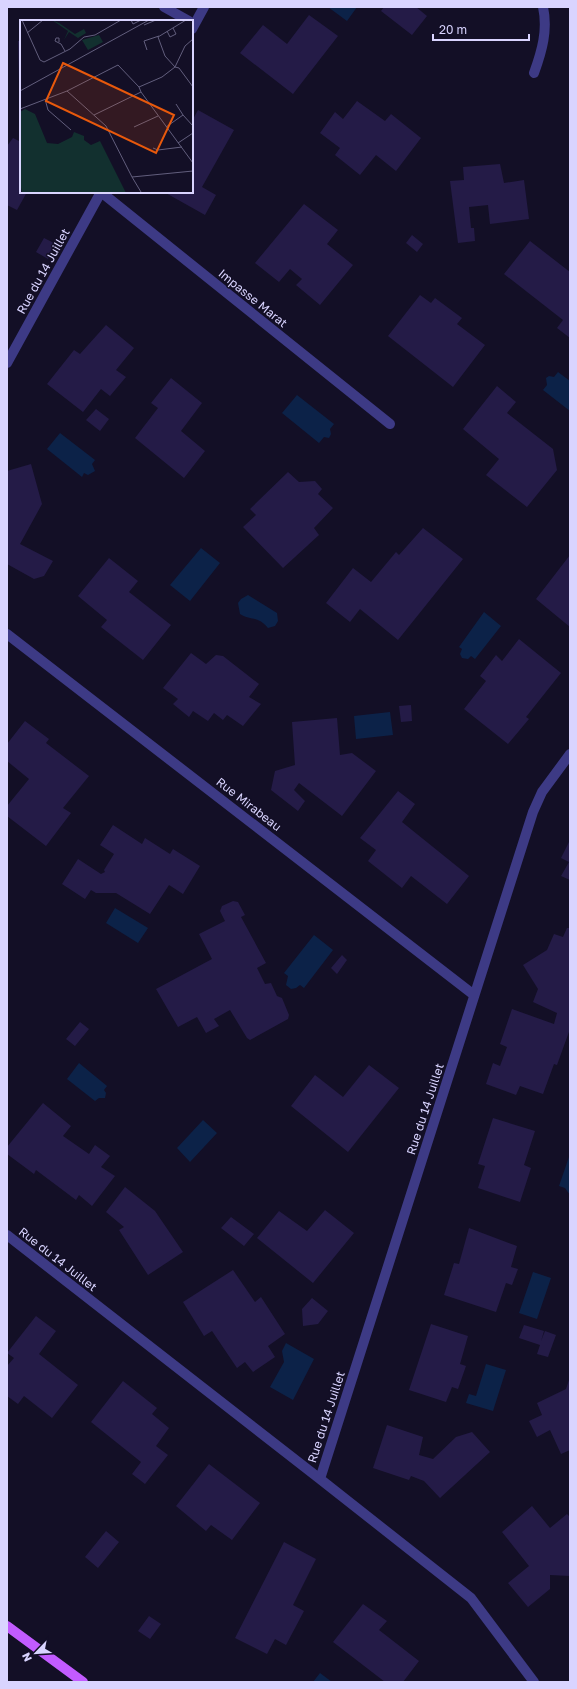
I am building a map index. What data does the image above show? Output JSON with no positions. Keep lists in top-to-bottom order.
{
  "streets": {
    "street": ["Rue du 14 Juillet", "Impasse Marat", "Rue Mirabeau"]
  },
  "crossings": [
    ["Rue du 14 Juillet", "Rue Mirabeau"]
  ],
  "scale_bar": "20 m",
  "north": "bottom left"
}
